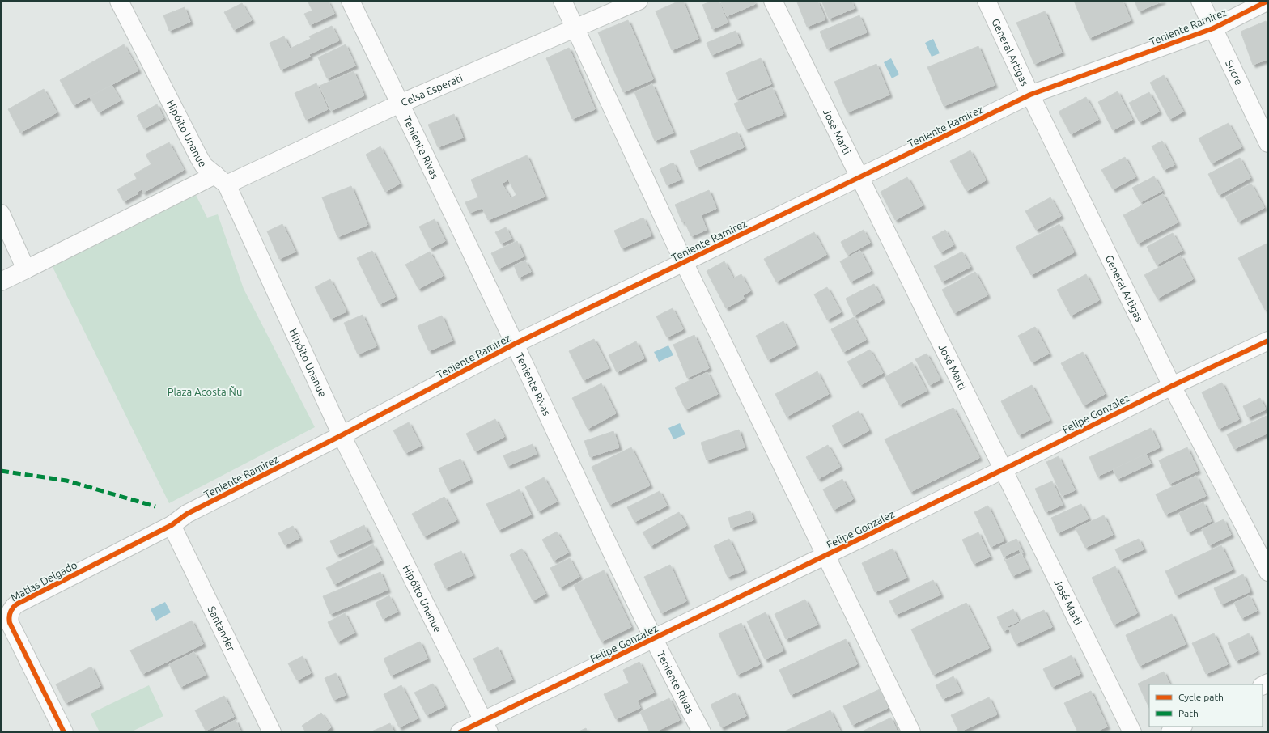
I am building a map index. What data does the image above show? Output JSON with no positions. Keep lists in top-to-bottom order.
{
  "streets": {
    "street": [
      "Teniente Ramirez",
      "General Artigas",
      "Sucre",
      "Celsa Esperati",
      "José Marti",
      "Hipóito Unanue",
      "Teniente Rivas",
      "Felipe Gonzalez",
      "Matias Delgado",
      "Santander"
    ]
  },
  "crossings": [
    ["Teniente Ramirez", "General Artigas"],
    ["Teniente Ramirez", "Sucre"],
    ["Teniente Ramirez", "José Marti"],
    ["Teniente Ramirez", "Hipóito Unanue"],
    ["Teniente Ramirez", "Teniente Rivas"],
    ["Teniente Ramirez", "Matias Delgado"],
    ["Teniente Ramirez", "Santander"],
    ["General Artigas", "Felipe Gonzalez"],
    ["Celsa Esperati", "Hipóito Unanue"],
    ["Celsa Esperati", "Teniente Rivas"],
    ["José Marti", "Felipe Gonzalez"],
    ["Hipóito Unanue", "Felipe Gonzalez"],
    ["Teniente Rivas", "Felipe Gonzalez"],
    ["Matias Delgado", "Santander"]
  ],
  "parks": ["Plaza Acosta Ñu"],
  "legend": ["Cycle path", "Path"]
}
